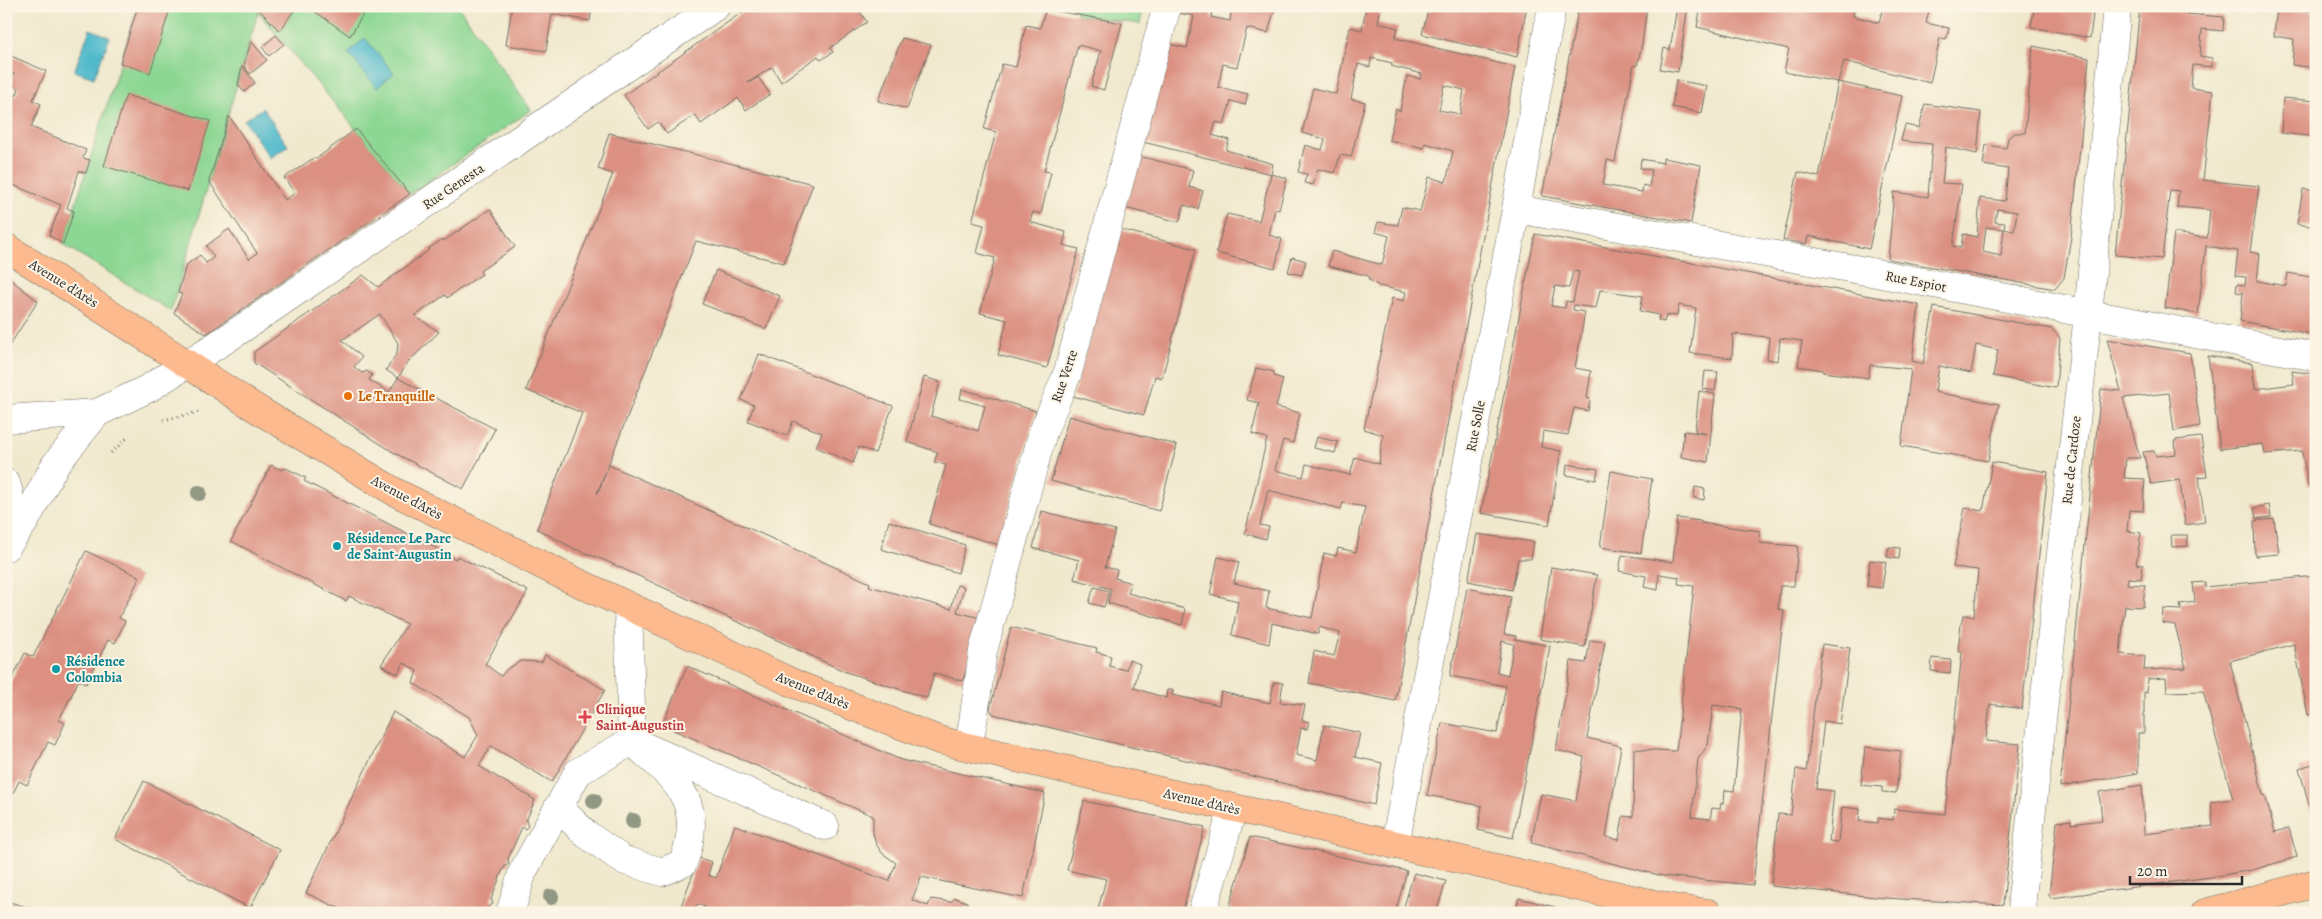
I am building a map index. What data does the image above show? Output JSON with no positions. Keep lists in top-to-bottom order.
{
  "streets": {
    "main road": ["Avenue d'Arès"],
    "street": [
      "Rue Genesta",
      "Rue Espiot",
      "Rue Verte",
      "Rue Solle",
      "Rue de Cardoze"
    ]
  },
  "crossings": [
    ["Rue Genesta", "Avenue d'Arès"],
    ["Rue Espiot", "Rue Solle"],
    ["Rue Espiot", "Rue de Cardoze"],
    ["Avenue d'Arès", "Rue Verte"],
    ["Avenue d'Arès", "Rue Solle"]
  ],
  "places": {
    "other": ["Le Tranquille", "Résidence Le Parc de Saint-Augustin", "Résidence Colombia"],
    "health": ["Clinique Saint-Augustin"]
  },
  "scale_bar": "20 m"
}
